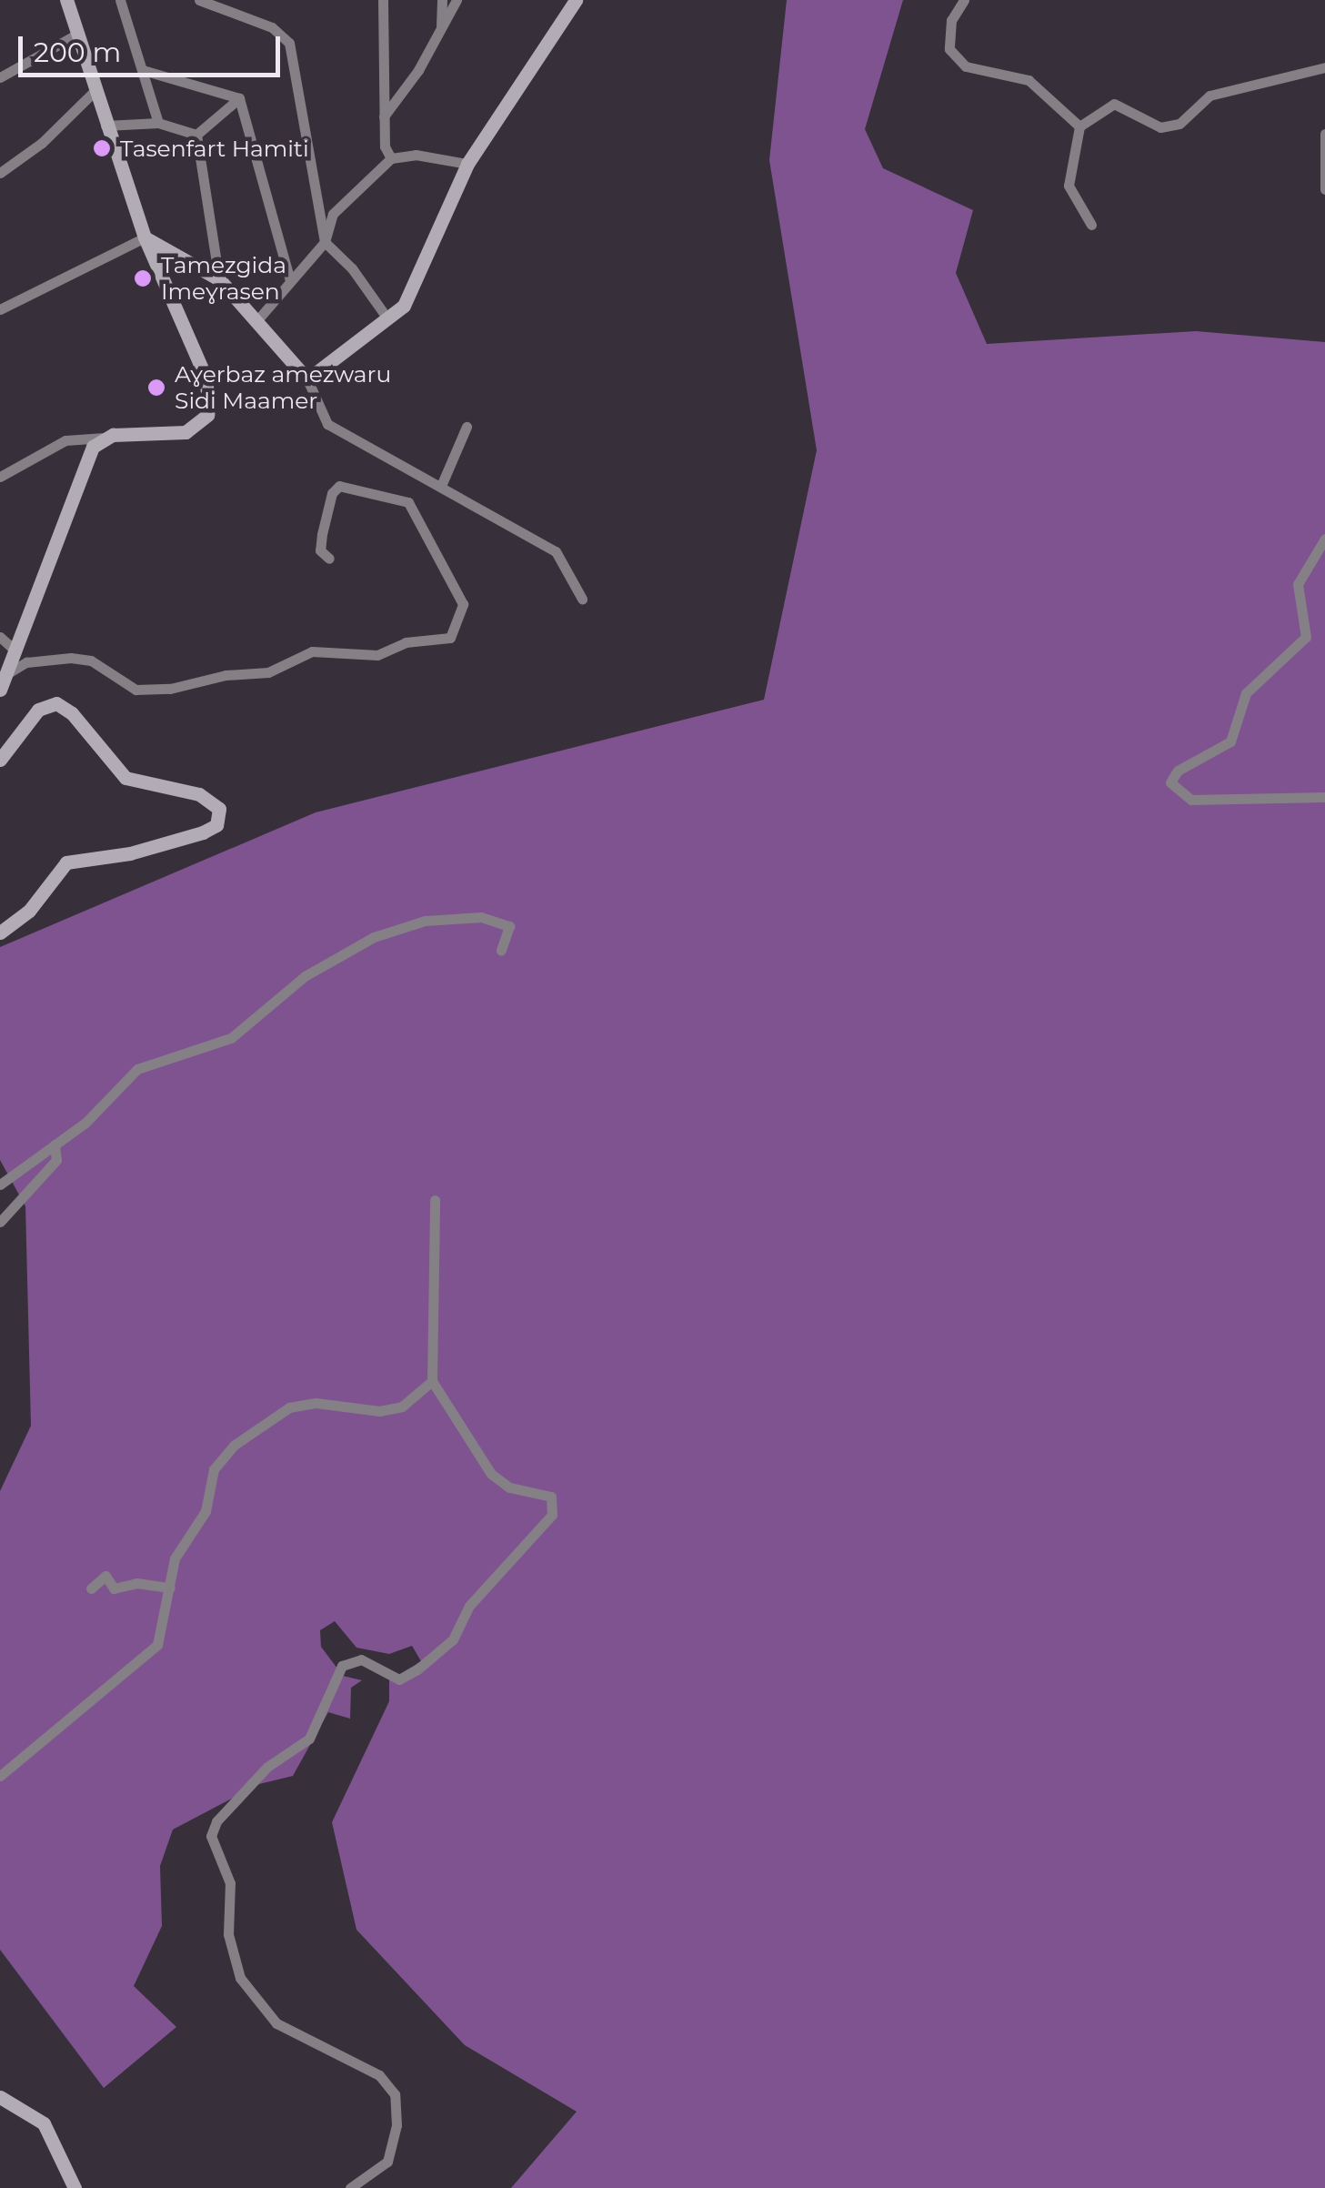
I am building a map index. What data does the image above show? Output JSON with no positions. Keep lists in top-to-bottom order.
{
  "places": ["Tasenfart Hamiti", "Tamezgida Imeɣrasen", "Aɣerbaz amezwaru Sidi Maamer"],
  "scale_bar": "200 m"
}
